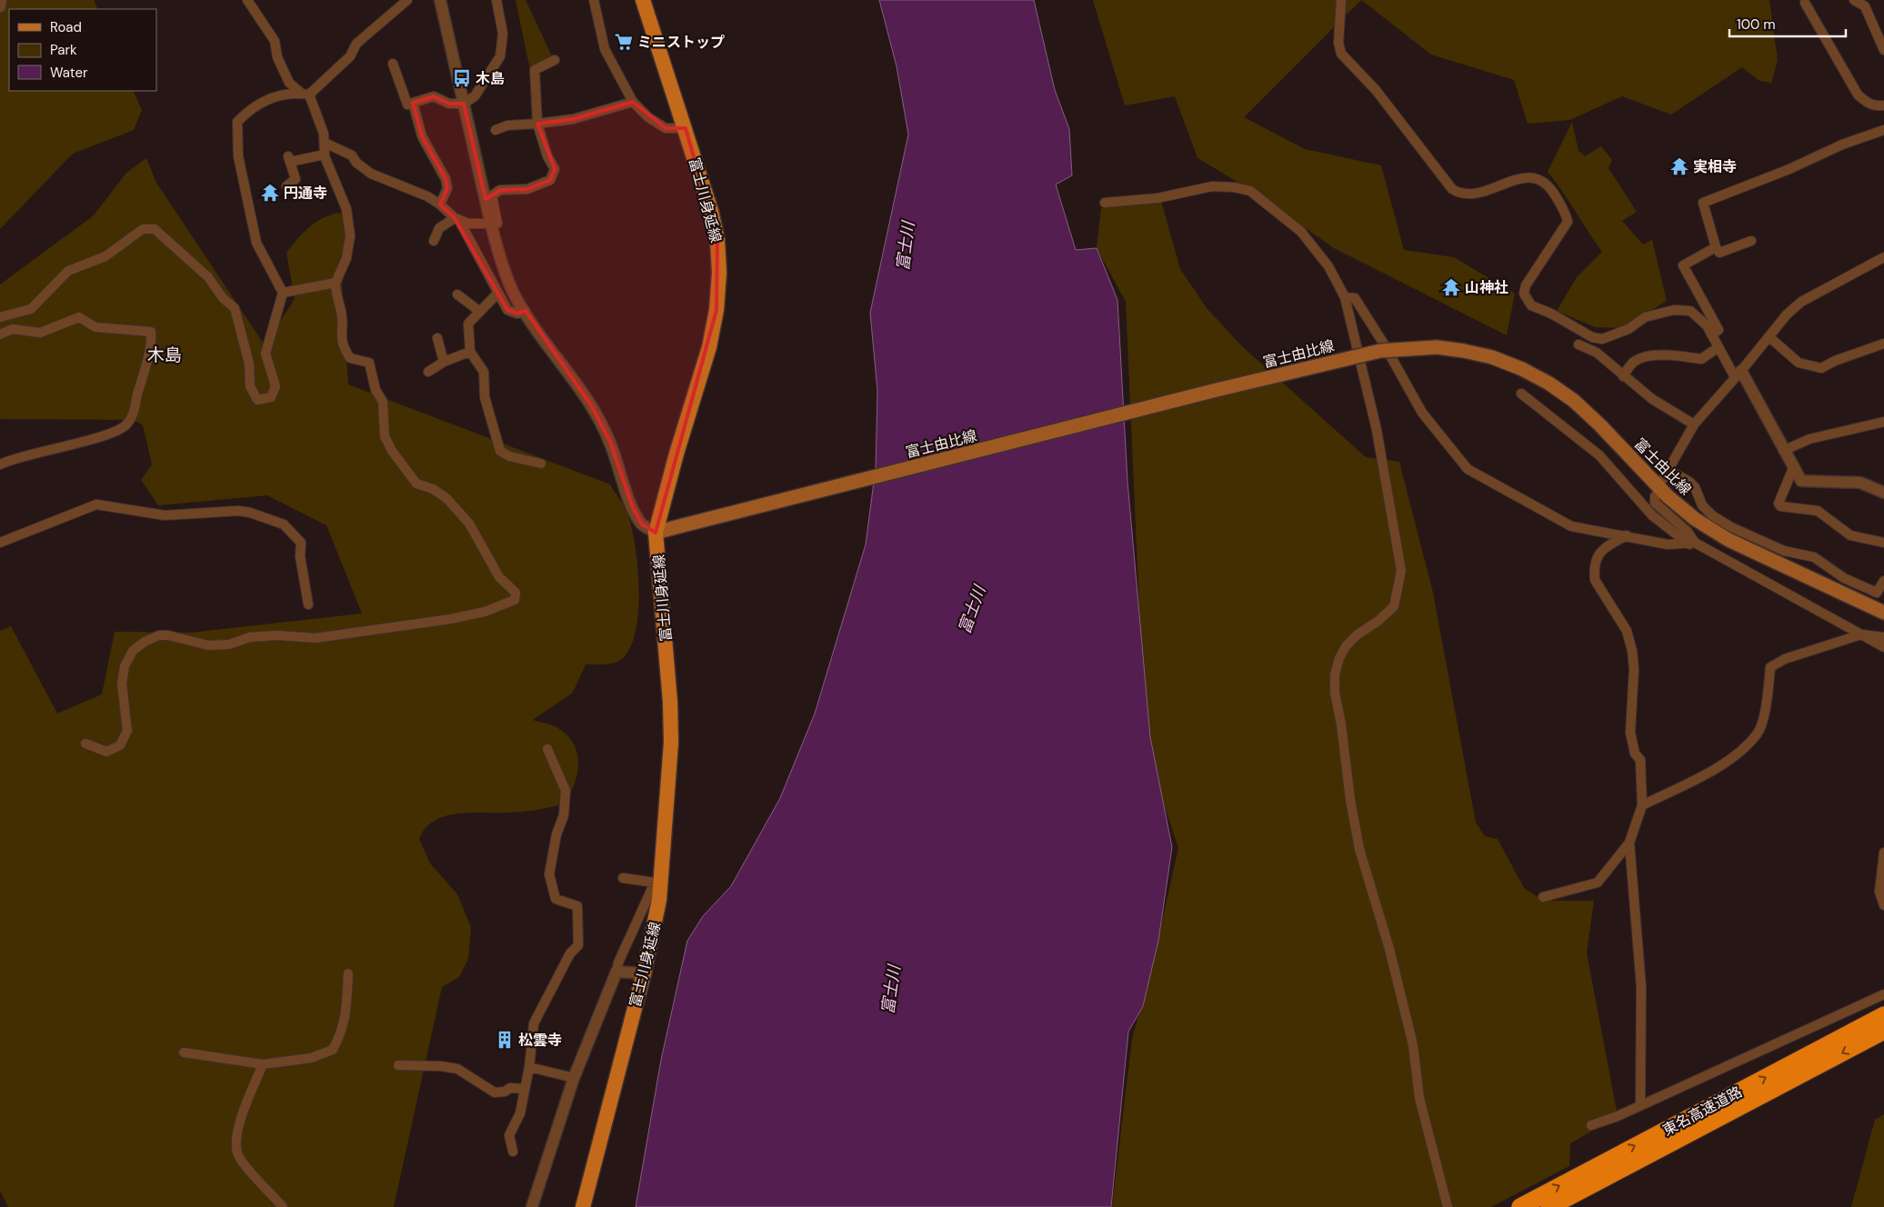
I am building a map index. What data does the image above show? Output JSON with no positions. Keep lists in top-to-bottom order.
{
  "streets": {
    "highway": ["東名高速道路"],
    "main road": ["富士川身延線", "富士由比線"]
  },
  "crossings": [
    ["富士川身延線", "富士由比線"]
  ],
  "districts": ["木島"],
  "water": ["富士川"],
  "places": {
    "supermarket": ["ミニストップ"],
    "bus stop": ["木島"],
    "temple": ["実相寺", "円通寺", "山神社"],
    "building": ["松雲寺"]
  },
  "legend": ["Road", "Park", "Water"],
  "scale_bar": "100 m"
}
